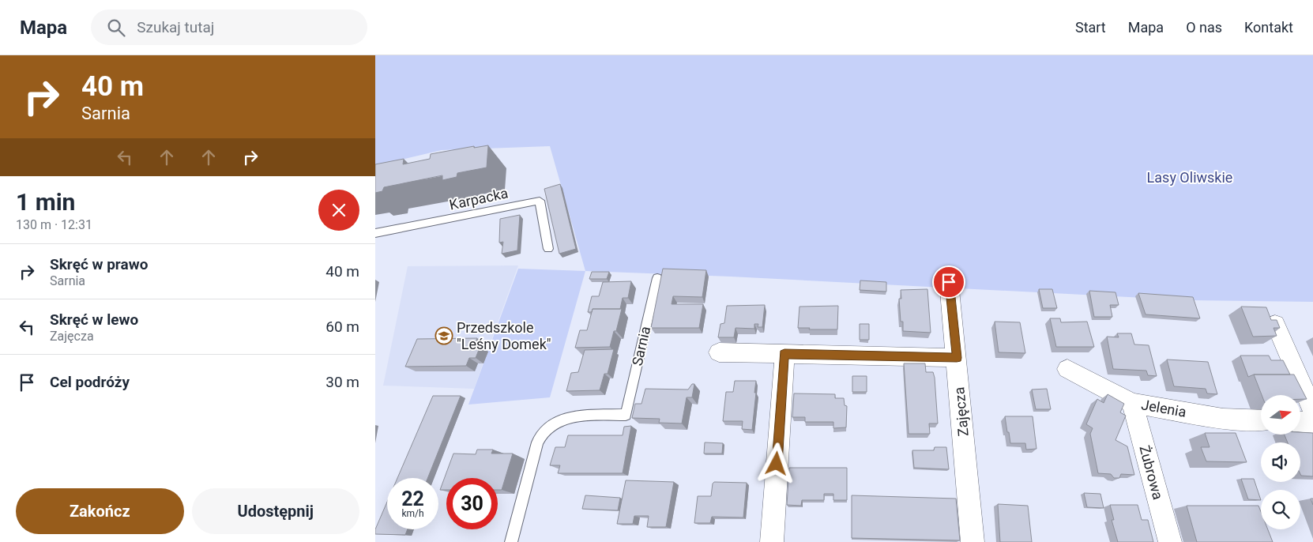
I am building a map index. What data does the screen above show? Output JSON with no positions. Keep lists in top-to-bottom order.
{
  "streets": {
    "street": ["Jelenia", "Zajęcza", "Żubrowa"],
    "lane": ["Karpacka", "Sarnia"]
  },
  "crossings": [
    ["Jelenia", "Żubrowa"]
  ],
  "parks": ["Lasy Oliwskie"],
  "places": {
    "school or university": ["Przedszkole \"Leśny Domek\""]
  },
  "north": "right",
  "page": {
    "header": "Mapa",
    "search": "Szukaj tutaj",
    "nav": [
      "Start",
      "Mapa",
      "O nas",
      "Kontakt"
    ],
    "turn": ["40 m", "Sarnia"],
    "heading": ["1 min", "130 m · 12:31"],
    "list": [
      {
        "name": "Skręć w prawo",
        "note": "Sarnia",
        "value": "40 m"
      },
      {
        "name": "Skręć w lewo",
        "note": "Zajęcza",
        "value": "60 m"
      },
      {
        "name": "Cel podróży",
        "value": "30 m"
      }
    ],
    "speed": "22 km/h",
    "limit": "30",
    "buttons": ["Zakończ", "Udostępnij"]
  }
}
